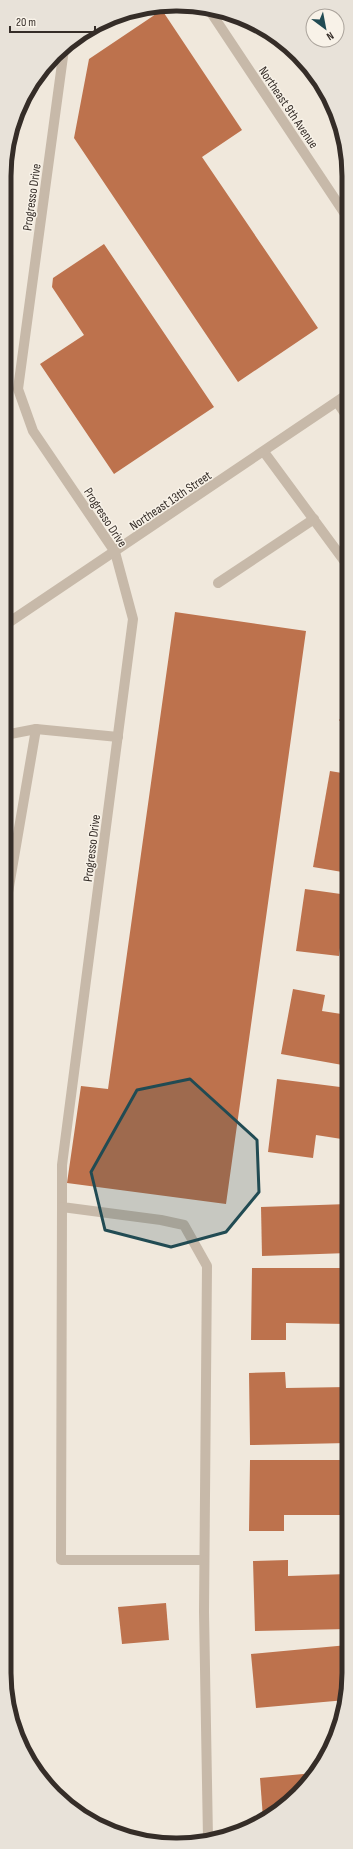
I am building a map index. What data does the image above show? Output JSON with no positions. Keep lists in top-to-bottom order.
{
  "streets": {
    "street": ["Northeast 9th Avenue", "Progresso Drive", "Northeast 13th Street"]
  },
  "crossings": [
    ["Progresso Drive", "Northeast 13th Street"]
  ],
  "scale_bar": "20 m",
  "north": "bottom right"
}
